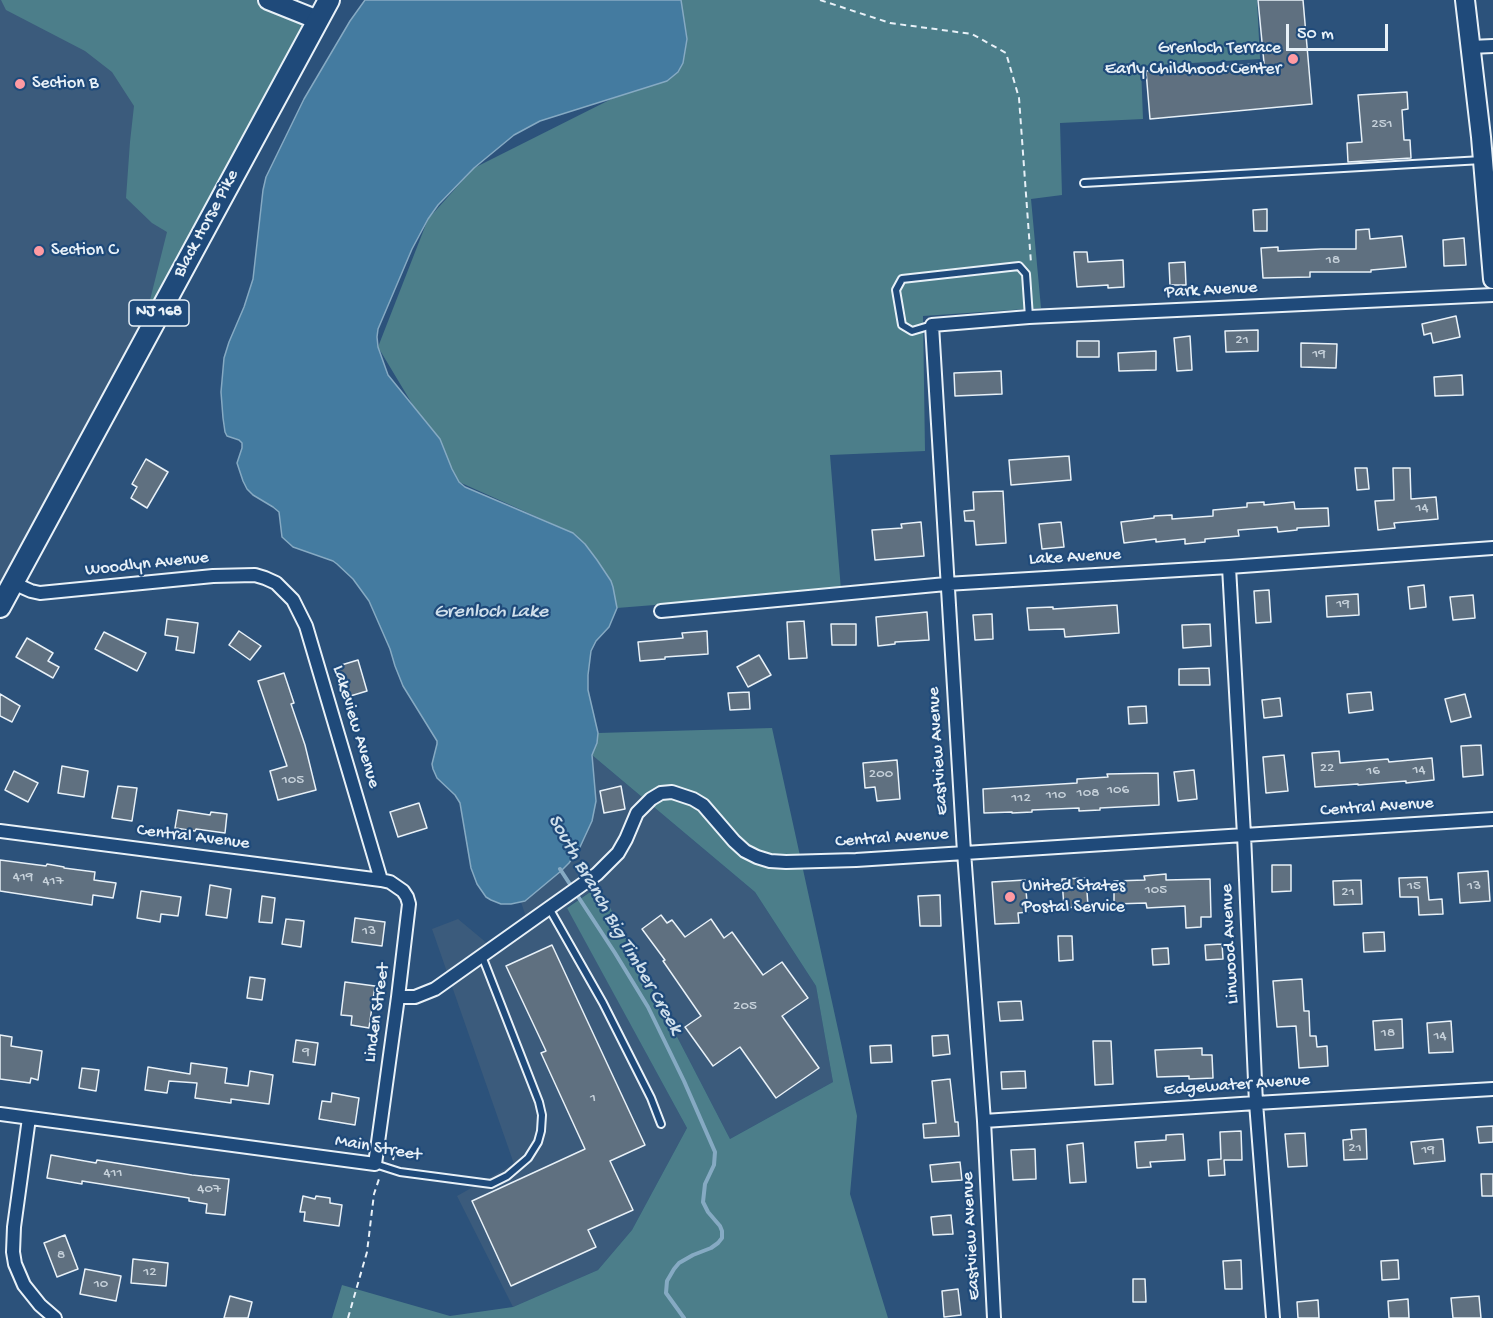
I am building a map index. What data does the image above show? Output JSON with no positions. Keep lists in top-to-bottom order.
{
  "streets": {
    "main road": ["Black Horse Pike", "NJ 168"],
    "street": [
      "Park Avenue",
      "Lake Avenue",
      "Woodlyn Avenue",
      "Lakeview Avenue",
      "Eastview Avenue",
      "Central Avenue",
      "Linwood Avenue",
      "Linden Street",
      "Edgewater Avenue",
      "Main Street"
    ]
  },
  "crossings": [
    ["Black Horse Pike", "Woodlyn Avenue"],
    ["Park Avenue", "Eastview Avenue"],
    ["Lake Avenue", "Eastview Avenue"],
    ["Lake Avenue", "Linwood Avenue"],
    ["Woodlyn Avenue", "Lakeview Avenue"],
    ["Lakeview Avenue", "Central Avenue"],
    ["Lakeview Avenue", "Linden Street"],
    ["Eastview Avenue", "Central Avenue"],
    ["Eastview Avenue", "Edgewater Avenue"],
    ["Central Avenue", "Linwood Avenue"],
    ["Central Avenue", "Linden Street"],
    ["Central Avenue", "Main Street"],
    ["Linwood Avenue", "Edgewater Avenue"],
    ["Linden Street", "Main Street"]
  ],
  "water": ["Grenloch Lake", "South Branch Big Timber Creek"],
  "places": [
    "Grenloch Terrace Early Childhood Center",
    "Section B",
    "Section C",
    "United States Postal Service"
  ],
  "house_numbers": [
    "251",
    "18",
    "21",
    "19",
    "14",
    "19",
    "22",
    "14",
    "16",
    "200",
    "105",
    "106",
    "108",
    "110",
    "112",
    "419",
    "417",
    "15",
    "13",
    "105",
    "21",
    "13",
    "205",
    "18",
    "14",
    "9",
    "1",
    "21",
    "19",
    "411",
    "407",
    "8",
    "12",
    "10"
  ],
  "scale_bar": "50 m"
}
